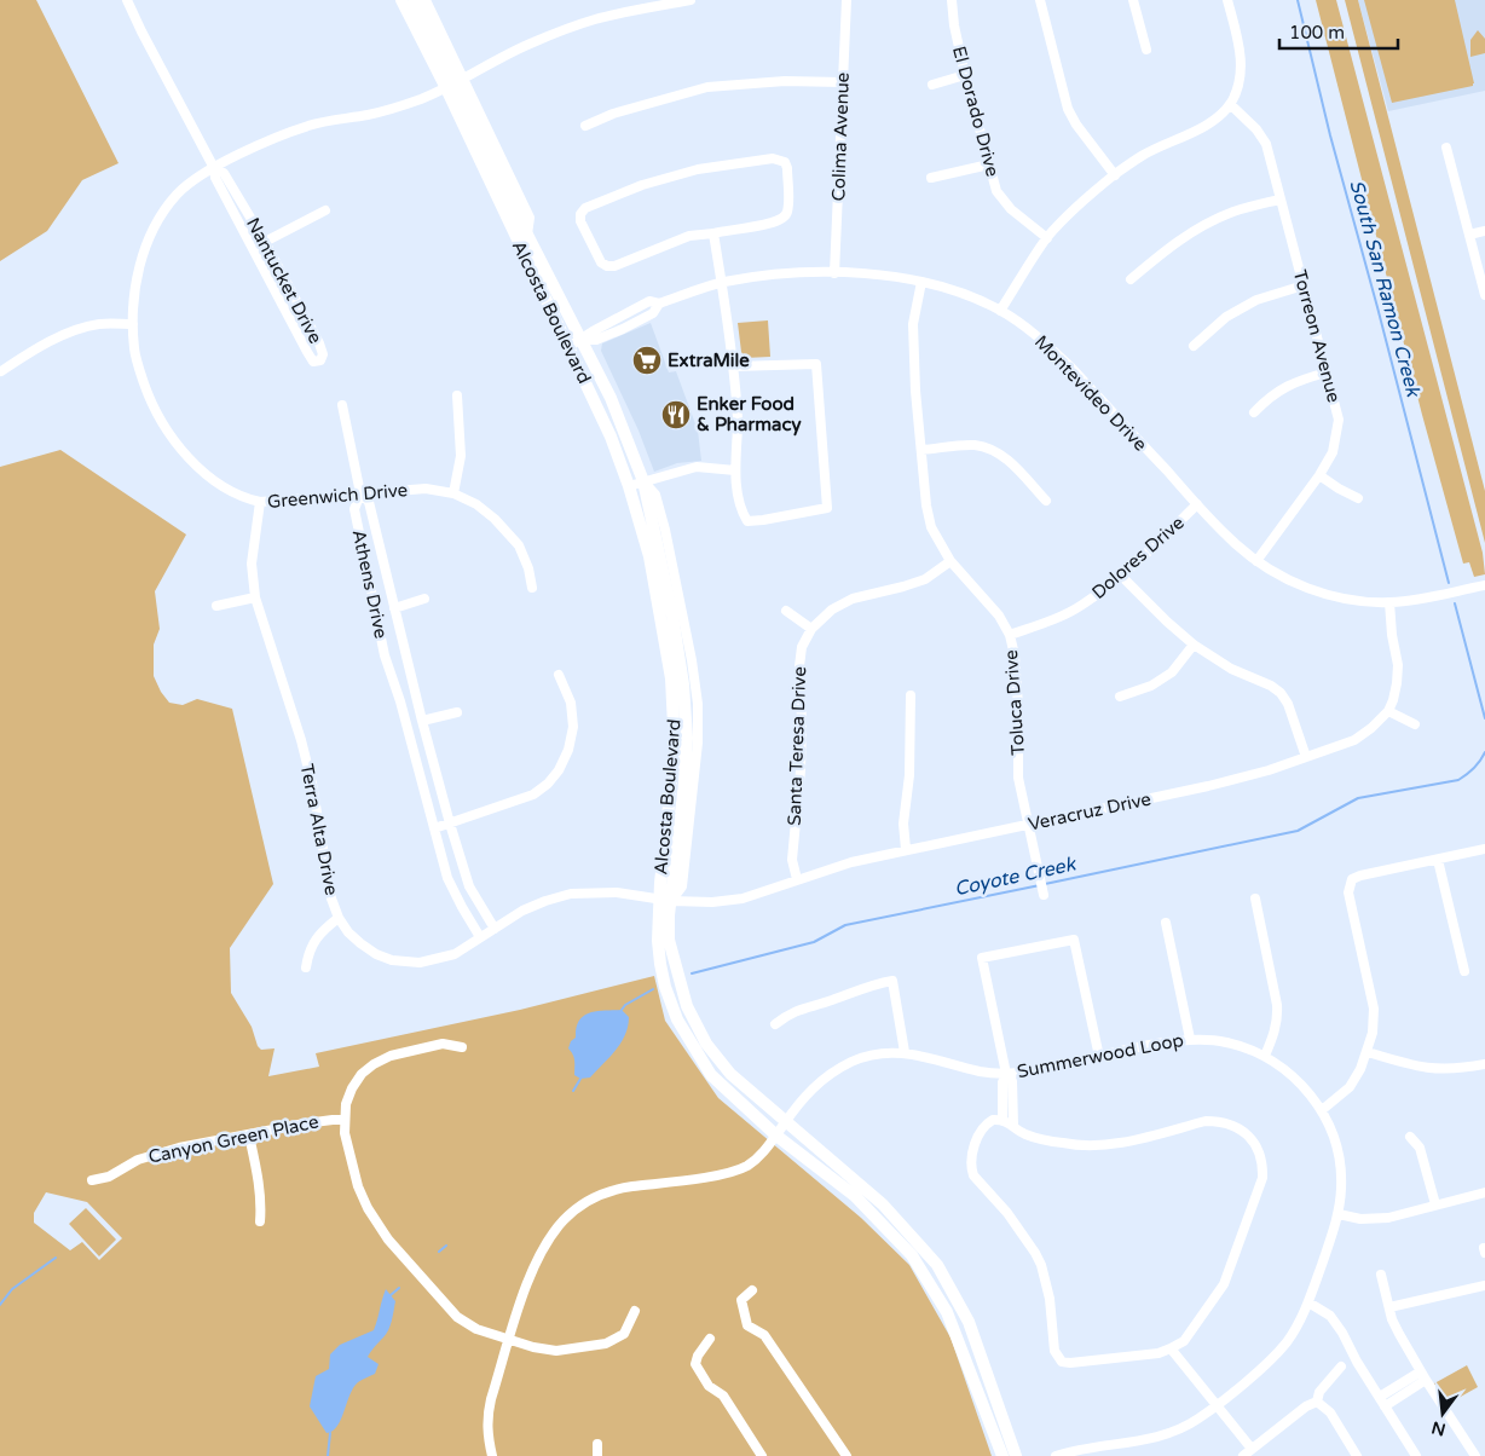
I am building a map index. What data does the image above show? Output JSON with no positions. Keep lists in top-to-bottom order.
{
  "streets": {
    "main road": ["Alcosta Boulevard"],
    "street": [
      "El Dorado Drive",
      "Colima Avenue",
      "Nantucket Drive",
      "Torreon Avenue",
      "Montevideo Drive",
      "Greenwich Drive",
      "Dolores Drive",
      "Athens Drive",
      "Toluca Drive",
      "Santa Teresa Drive",
      "Veracruz Drive",
      "Terra Alta Drive",
      "Summerwood Loop",
      "Canyon Green Place"
    ]
  },
  "crossings": [
    ["Colima Avenue", "Montevideo Drive"],
    ["Nantucket Drive", "Greenwich Drive"],
    ["Alcosta Boulevard", "Montevideo Drive"],
    ["Alcosta Boulevard", "Greenwich Drive"],
    ["Alcosta Boulevard", "Veracruz Drive"],
    ["Alcosta Boulevard", "Terra Alta Drive"],
    ["Alcosta Boulevard", "Summerwood Loop"],
    ["Torreon Avenue", "Montevideo Drive"],
    ["Montevideo Drive", "Dolores Drive"],
    ["Montevideo Drive", "Toluca Drive"],
    ["Greenwich Drive", "Athens Drive"],
    ["Greenwich Drive", "Terra Alta Drive"],
    ["Dolores Drive", "Toluca Drive"],
    ["Athens Drive", "Terra Alta Drive"],
    ["Toluca Drive", "Santa Teresa Drive"],
    ["Toluca Drive", "Veracruz Drive"],
    ["Santa Teresa Drive", "Veracruz Drive"],
    ["Veracruz Drive", "Terra Alta Drive"]
  ],
  "water": ["South San Ramon Creek", "Coyote Creek"],
  "places": {
    "supermarket": ["ExtraMile"],
    "restaurant": ["Enker Food & Pharmacy"]
  },
  "scale_bar": "100 m",
  "north": "bottom"
}
